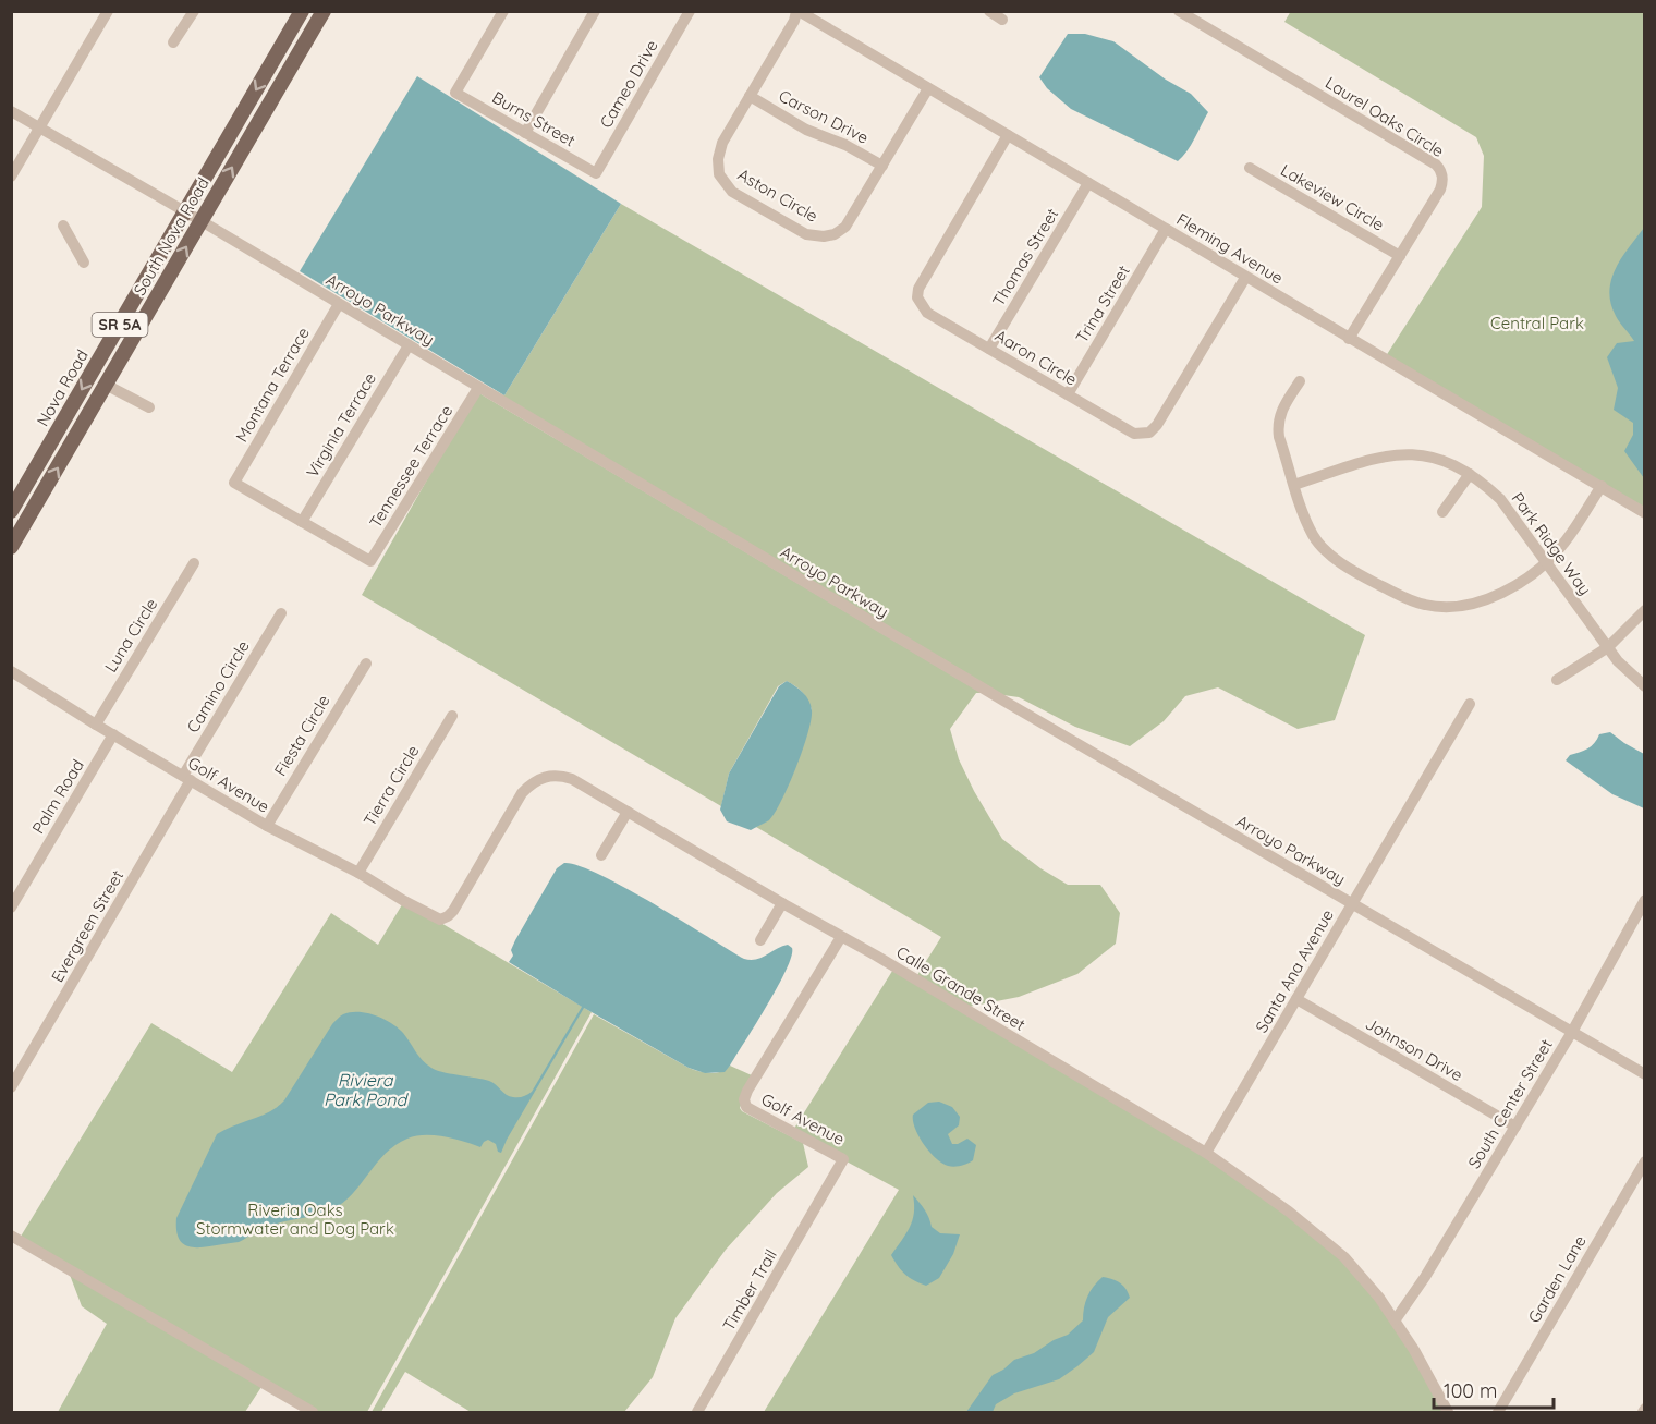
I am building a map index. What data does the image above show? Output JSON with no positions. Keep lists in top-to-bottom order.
{
  "streets": {
    "main road": ["South Nova Road", "SR 5A", "Nova Road"],
    "street": [
      "Cameo Drive",
      "Carson Drive",
      "Laurel Oaks Circle",
      "Burns Street",
      "Aston Circle",
      "Lakeview Circle",
      "Fleming Avenue",
      "Thomas Street",
      "Trina Street",
      "Arroyo Parkway",
      "Aaron Circle",
      "Montana Terrace",
      "Virginia Terrace",
      "Tennessee Terrace",
      "Park Ridge Way",
      "Luna Circle",
      "Camino Circle",
      "Fiesta Circle",
      "Golf Avenue",
      "Tierra Circle",
      "Palm Road",
      "Evergreen Street",
      "Santa Ana Avenue",
      "Calle Grande Street",
      "Johnson Drive",
      "South Center Street",
      "Garden Lane",
      "Timber Trail"
    ]
  },
  "crossings": [
    ["Cameo Drive", "Burns Street"],
    ["Carson Drive", "Aston Circle"],
    ["Laurel Oaks Circle", "Lakeview Circle"],
    ["Laurel Oaks Circle", "Fleming Avenue"],
    ["Aston Circle", "Fleming Avenue"],
    ["South Nova Road", "Arroyo Parkway"],
    ["Fleming Avenue", "Thomas Street"],
    ["Fleming Avenue", "Trina Street"],
    ["Fleming Avenue", "Aaron Circle"],
    ["Thomas Street", "Aaron Circle"],
    ["Trina Street", "Aaron Circle"],
    ["Arroyo Parkway", "Montana Terrace"],
    ["Arroyo Parkway", "Nova Road"],
    ["Arroyo Parkway", "Virginia Terrace"],
    ["Arroyo Parkway", "Tennessee Terrace"],
    ["Arroyo Parkway", "Santa Ana Avenue"],
    ["Arroyo Parkway", "South Center Street"],
    ["Montana Terrace", "Virginia Terrace"],
    ["Montana Terrace", "Tennessee Terrace"],
    ["Virginia Terrace", "Tennessee Terrace"],
    ["Luna Circle", "Golf Avenue"],
    ["Camino Circle", "Golf Avenue"],
    ["Camino Circle", "Evergreen Street"],
    ["Fiesta Circle", "Golf Avenue"],
    ["Golf Avenue", "Tierra Circle"],
    ["Golf Avenue", "Palm Road"],
    ["Golf Avenue", "Evergreen Street"],
    ["Golf Avenue", "Calle Grande Street"],
    ["Golf Avenue", "Timber Trail"],
    ["Santa Ana Avenue", "Calle Grande Street"],
    ["Santa Ana Avenue", "Johnson Drive"],
    ["Calle Grande Street", "South Center Street"],
    ["Johnson Drive", "South Center Street"]
  ],
  "one_way": ["South Nova Road", "Nova Road"],
  "water": ["Riviera Park Pond"],
  "parks": ["Central Park", "Riveria Oaks Stormwater and Dog Park"],
  "scale_bar": "100 m"
}
